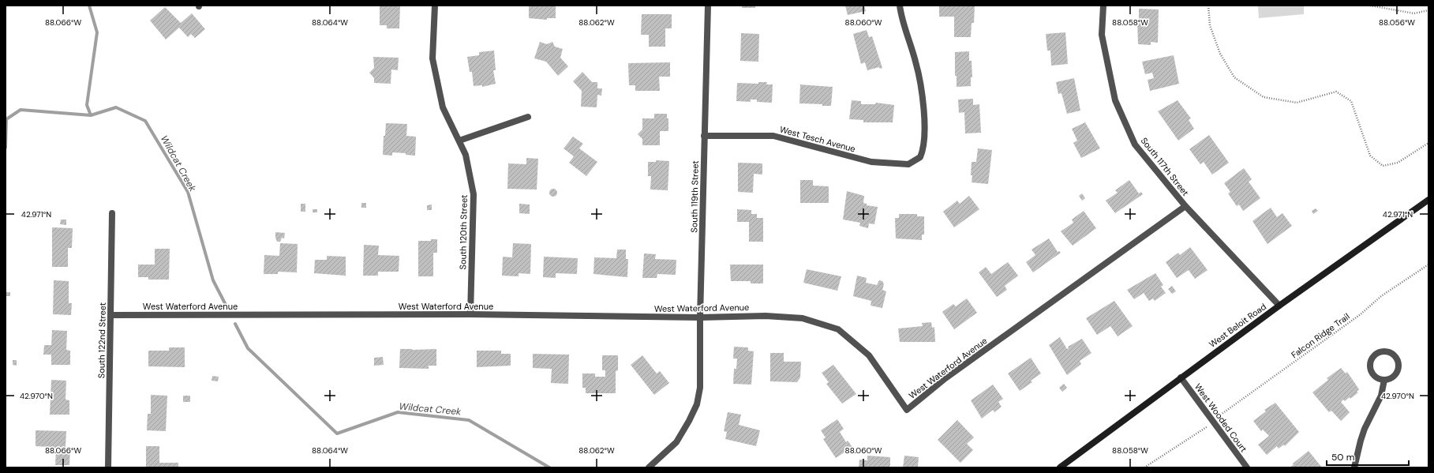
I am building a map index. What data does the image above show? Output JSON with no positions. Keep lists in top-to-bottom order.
{
  "streets": {
    "main road": ["West Beloit Road"],
    "street": [
      "West Tesch Avenue",
      "South 117th Street",
      "South 119th Street",
      "South 120th Street",
      "West Waterford Avenue",
      "South 122nd Street",
      "West Wooded Court"
    ],
    "path": ["Falcon Ridge Trail"]
  },
  "crossings": [
    ["West Tesch Avenue", "South 119th Street"],
    ["South 117th Street", "West Waterford Avenue"],
    ["South 117th Street", "West Beloit Road"],
    ["South 119th Street", "West Waterford Avenue"],
    ["South 120th Street", "West Waterford Avenue"],
    ["West Waterford Avenue", "South 122nd Street"],
    ["West Beloit Road", "West Wooded Court"]
  ],
  "water": ["Wildcat Creek"],
  "scale_bar": "50 m",
  "coordinates": [
    "88.066°W",
    "88.064°W",
    "88.062°W",
    "88.060°W",
    "88.058°W",
    "88.056°W",
    "42.971°N",
    "42.970°N"
  ]
}
